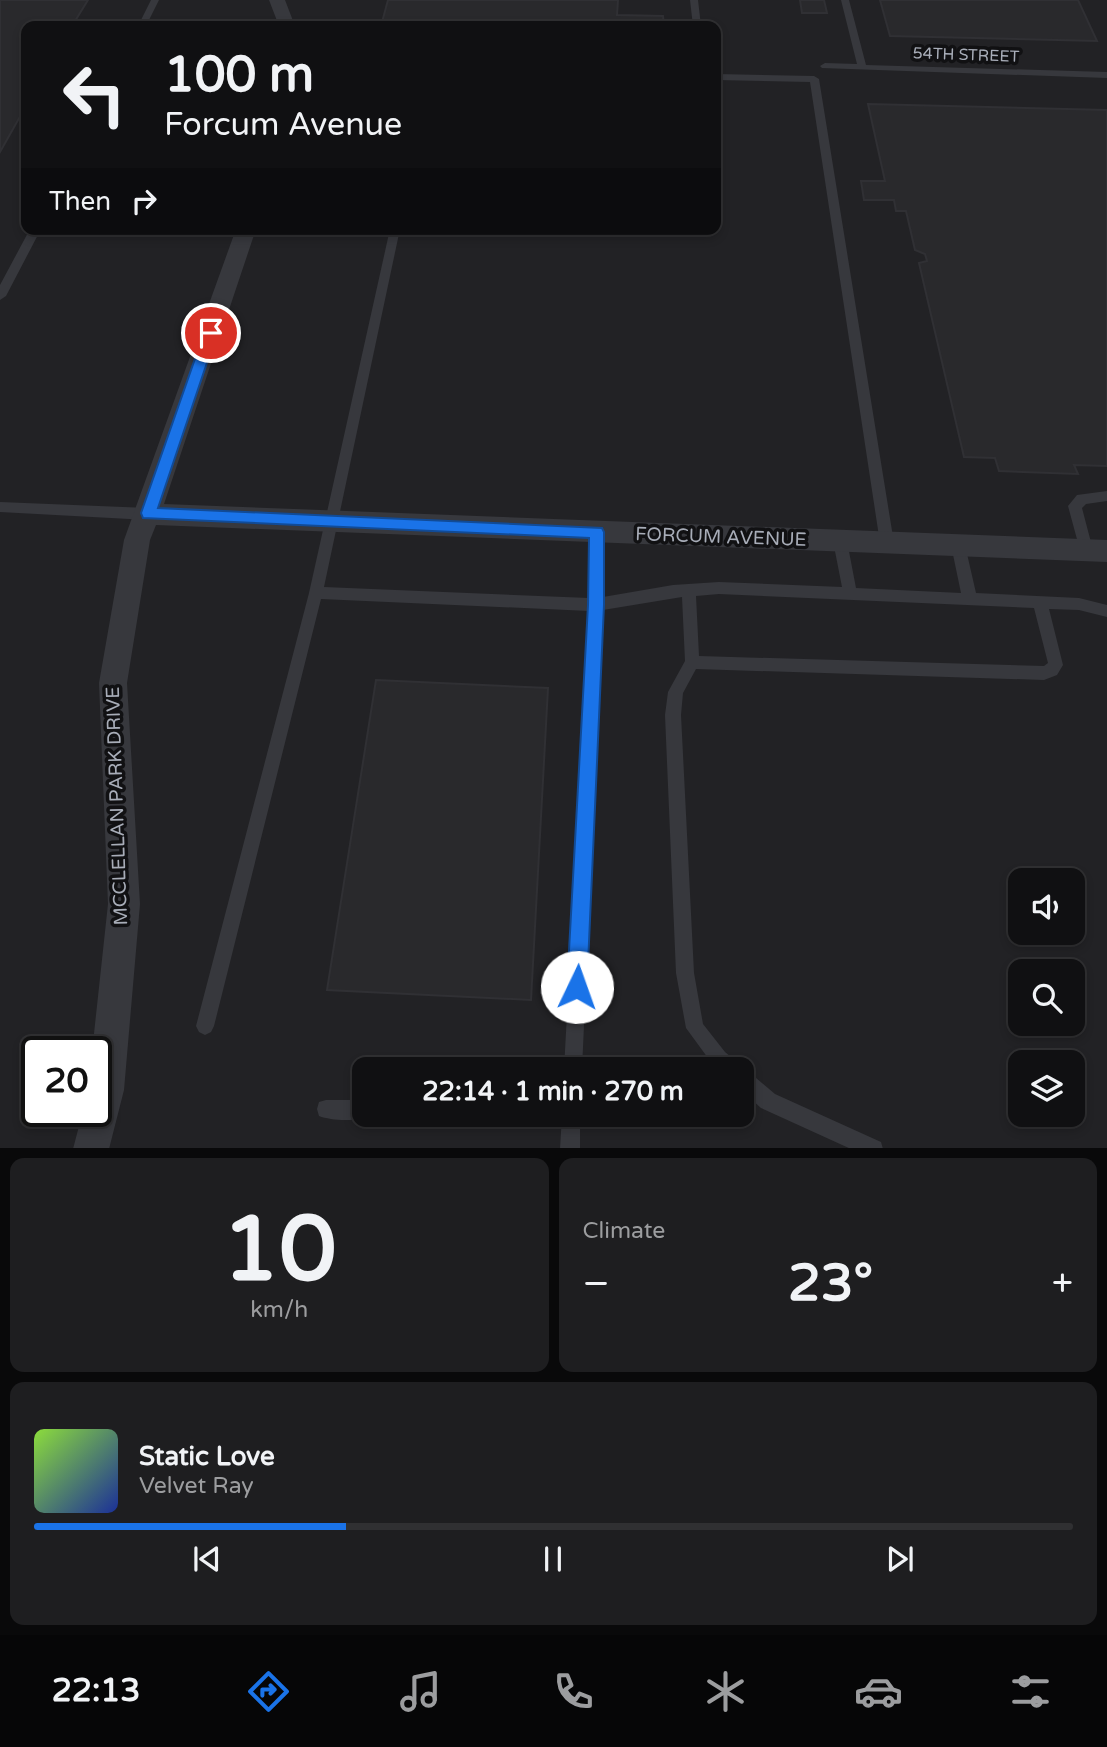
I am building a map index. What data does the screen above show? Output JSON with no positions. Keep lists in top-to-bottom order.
{
  "streets": {
    "street": ["FORCUM AVENUE", "MCCLELLAN PARK DRIVE"],
    "lane": ["54TH STREET"]
  },
  "crossings": [
    ["FORCUM AVENUE", "MCCLELLAN PARK DRIVE"]
  ],
  "page": {
    "turn": ["100 m", "Forcum Avenue"],
    "then": "Then",
    "limit": "20",
    "trip": "22:14 · 1 min · 270 m",
    "tile": [
      ["10", "km/h"],
      "Climate"
    ],
    "heat": ["−", "23°", "+"],
    "song": ["Static Love", "Velvet Ray"],
    "tabs": "22:13"
  }
}
